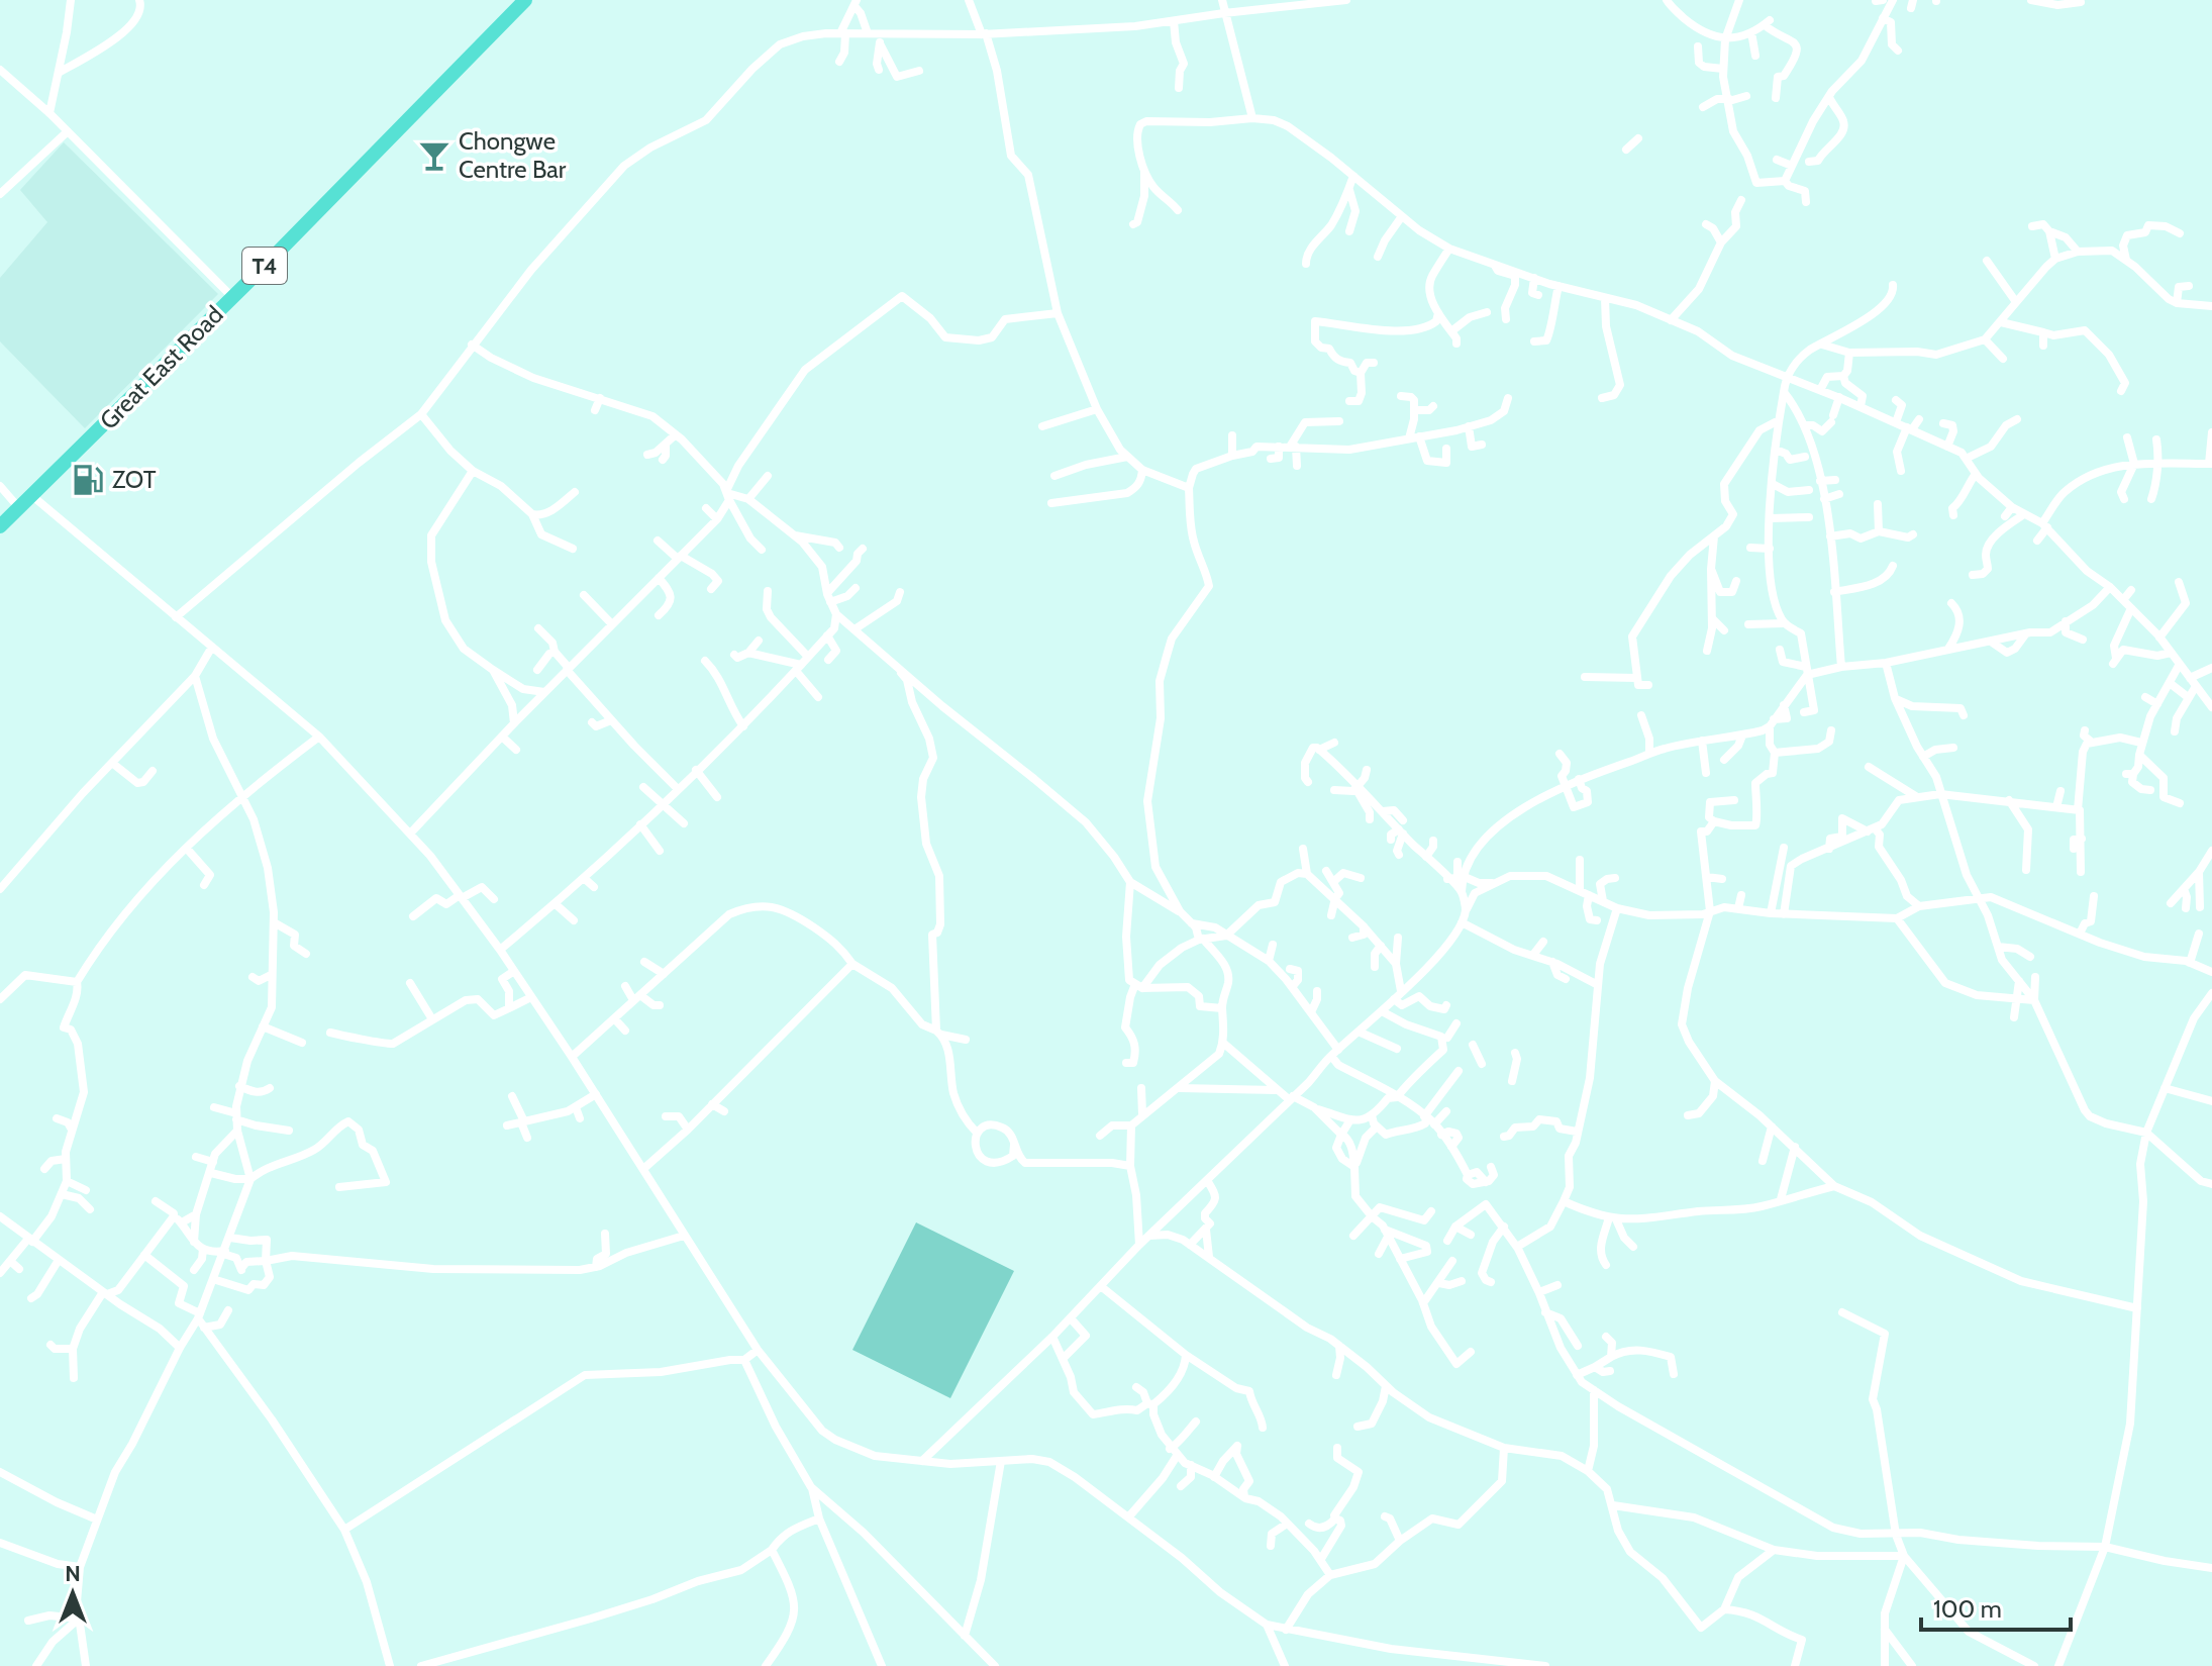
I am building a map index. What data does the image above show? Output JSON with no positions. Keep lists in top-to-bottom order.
{
  "streets": {
    "highway": ["T4", "Great East Road"]
  },
  "places": {
    "bar": ["Chongwe Centre Bar"],
    "fuel station": ["ZOT"]
  },
  "scale_bar": "100 m",
  "north": "top"
}
